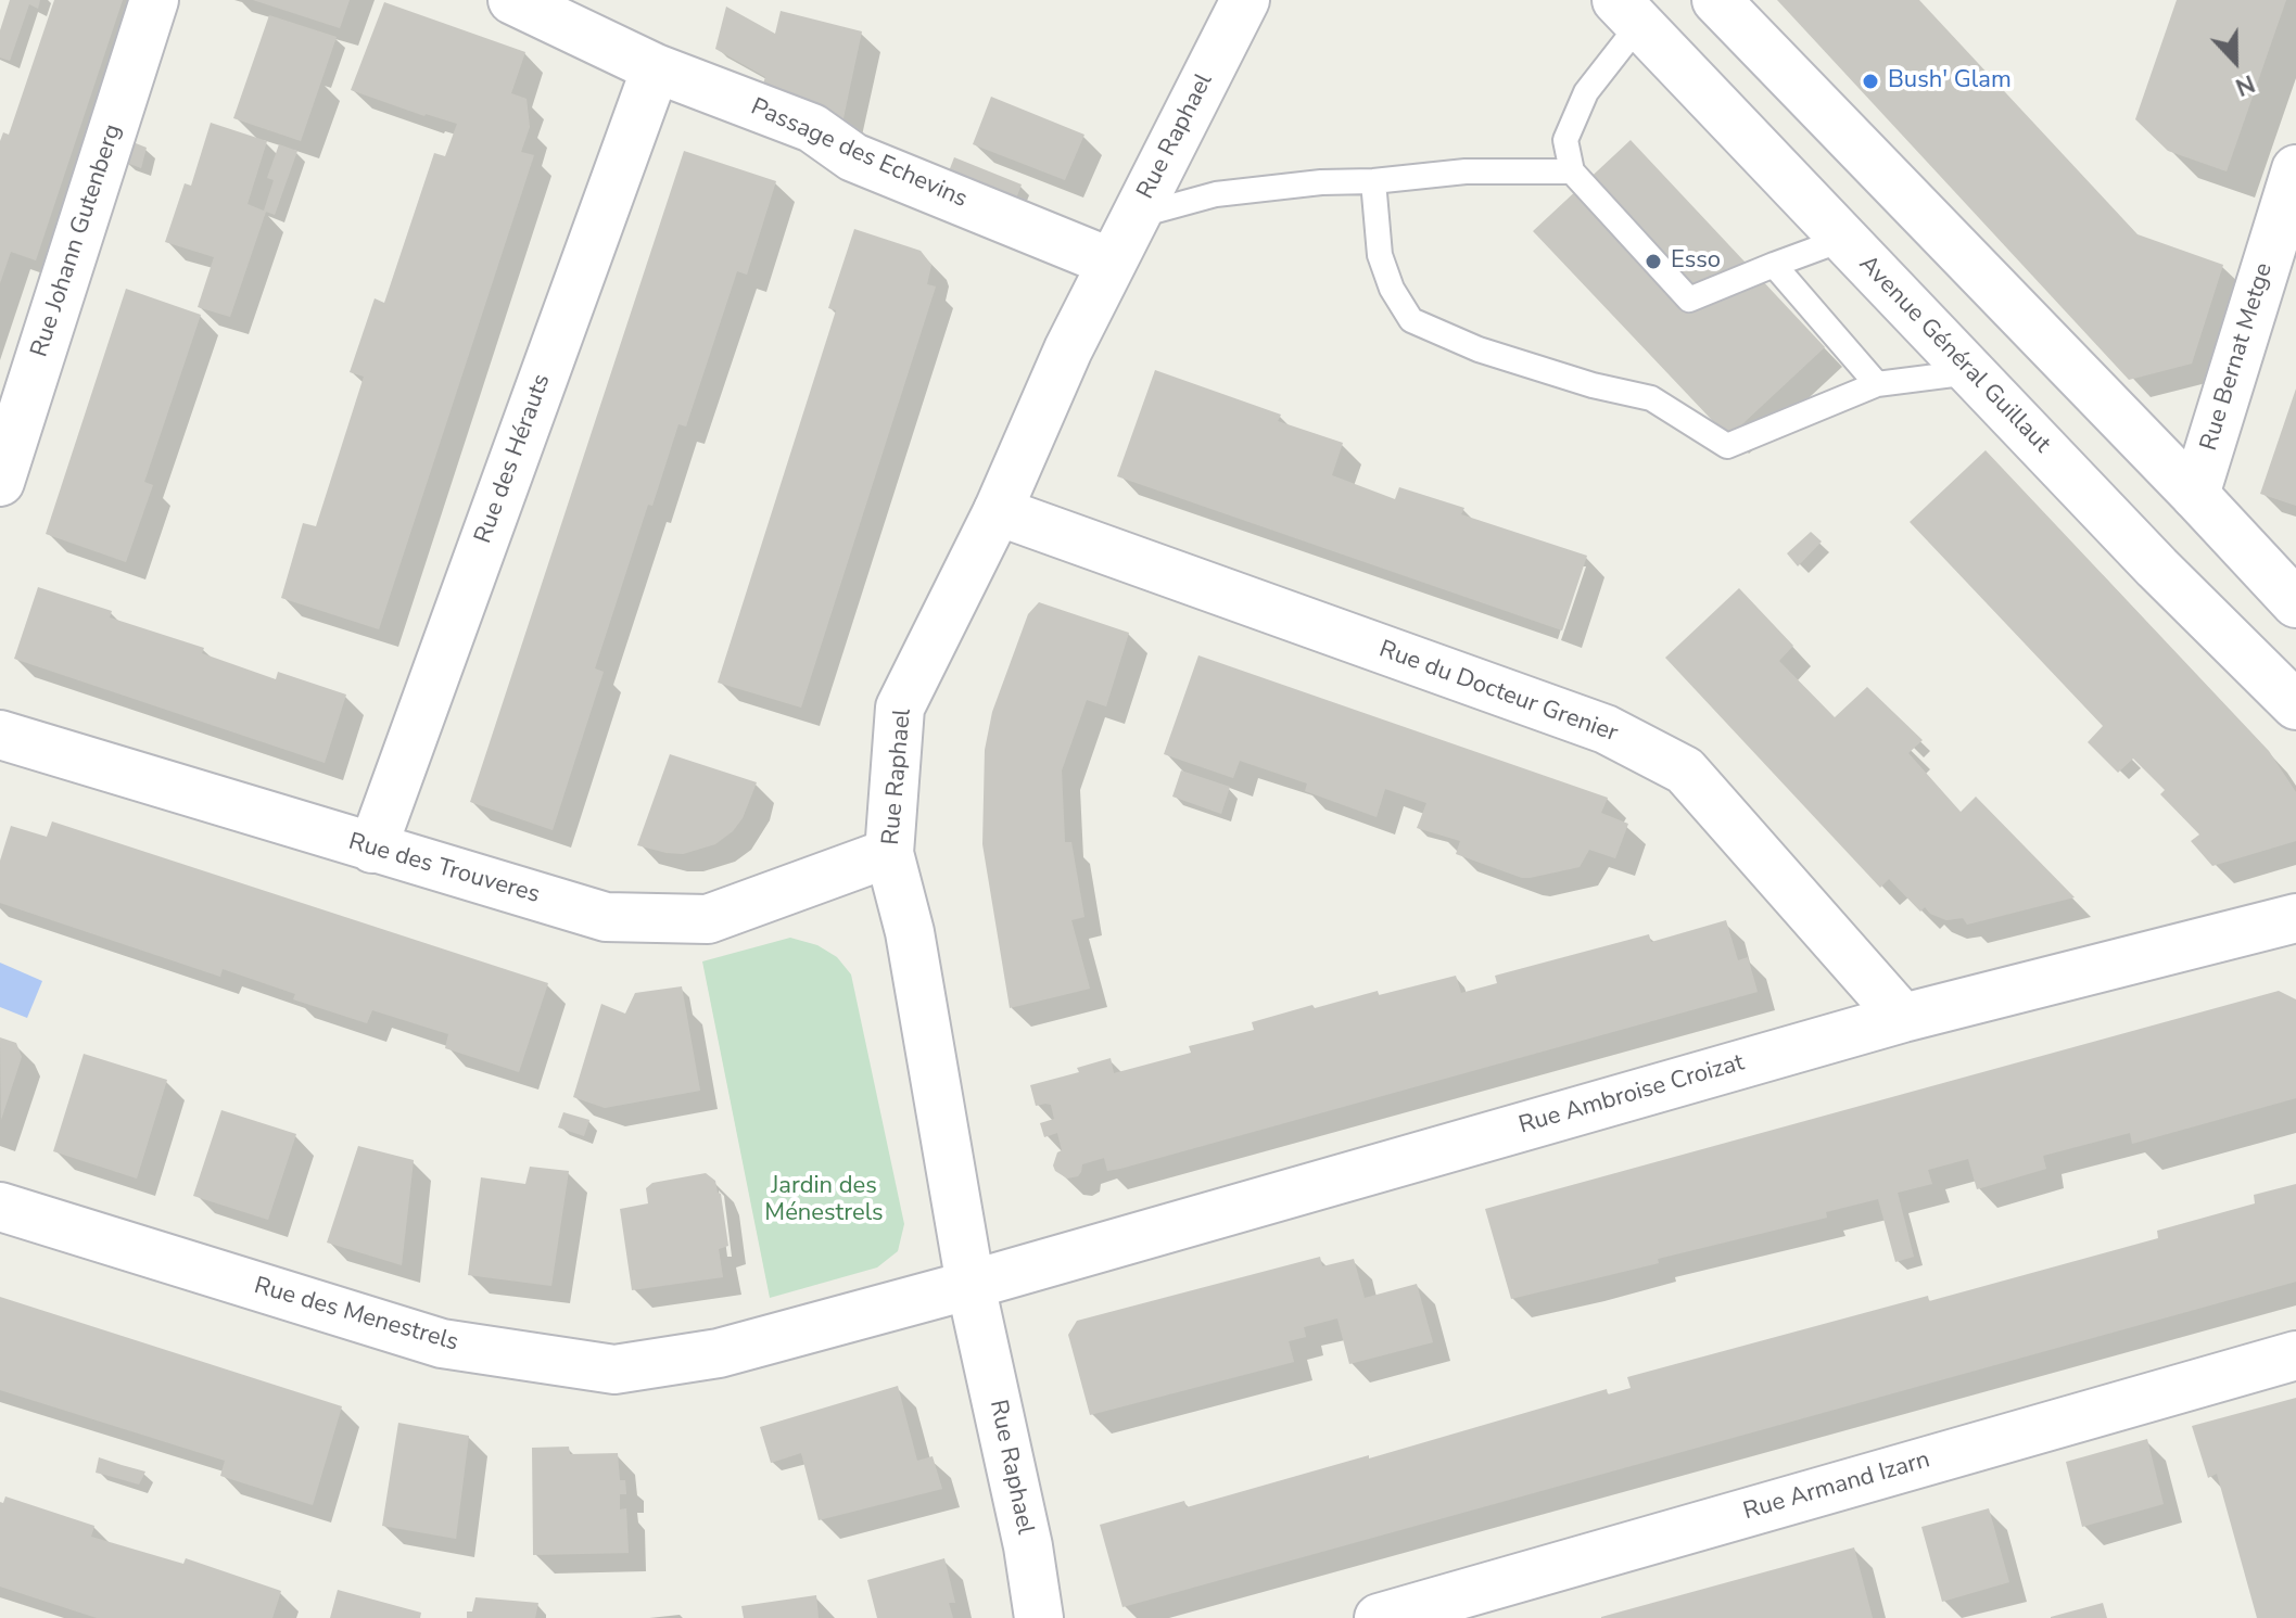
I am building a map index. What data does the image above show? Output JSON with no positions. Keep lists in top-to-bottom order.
{
  "streets": {
    "street": [
      "Rue Raphael",
      "Passage des Echevins",
      "Rue Johann Gutenberg",
      "Avenue Général Guillaut",
      "Rue Bernat Metge",
      "Rue des Hérauts",
      "Rue du Docteur Grenier",
      "Rue des Trouveres",
      "Rue Ambroise Croizat",
      "Rue des Menestrels",
      "Rue Armand Izarn"
    ]
  },
  "crossings": [
    ["Rue Raphael", "Passage des Echevins"],
    ["Rue Raphael", "Rue du Docteur Grenier"],
    ["Rue Raphael", "Rue des Trouveres"],
    ["Rue Raphael", "Rue Ambroise Croizat"],
    ["Rue Raphael", "Rue des Menestrels"],
    ["Passage des Echevins", "Rue des Hérauts"],
    ["Rue des Hérauts", "Rue des Trouveres"],
    ["Rue du Docteur Grenier", "Rue Ambroise Croizat"],
    ["Rue Ambroise Croizat", "Rue des Menestrels"]
  ],
  "parks": ["Jardin des Ménestrels"],
  "places": ["Bush' Glam", "Esso"],
  "north": "bottom"
}
